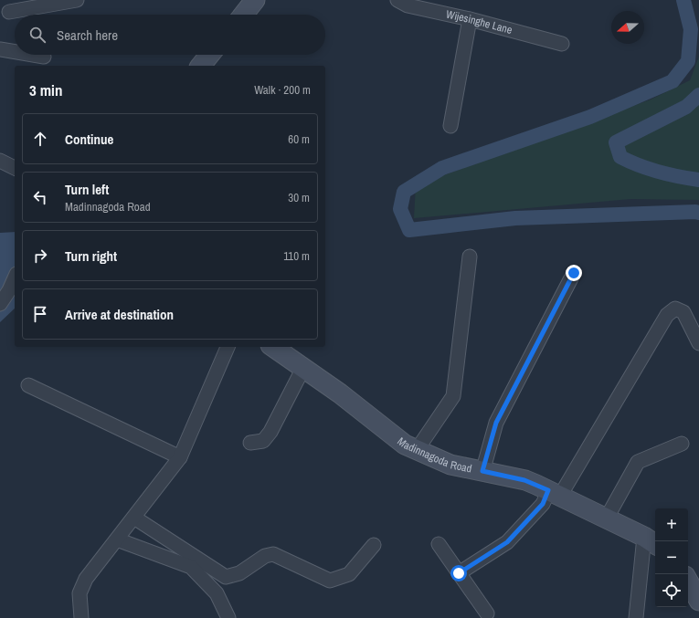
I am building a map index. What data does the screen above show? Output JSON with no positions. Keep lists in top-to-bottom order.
{
  "streets": {
    "street": ["Wijesinghe Lane", "Madinnagoda Road"]
  },
  "north": "left",
  "page": {
    "search": "Search here",
    "heading": ["3 min", "Walk · 200 m"],
    "list": [
      ["Continue", "60 m"],
      ["Turn left", "Madinnagoda Road", "30 m"],
      ["Turn right", "110 m"],
      "Arrive at destination"
    ],
    "map_buttons": ["+", "−"]
  }
}
